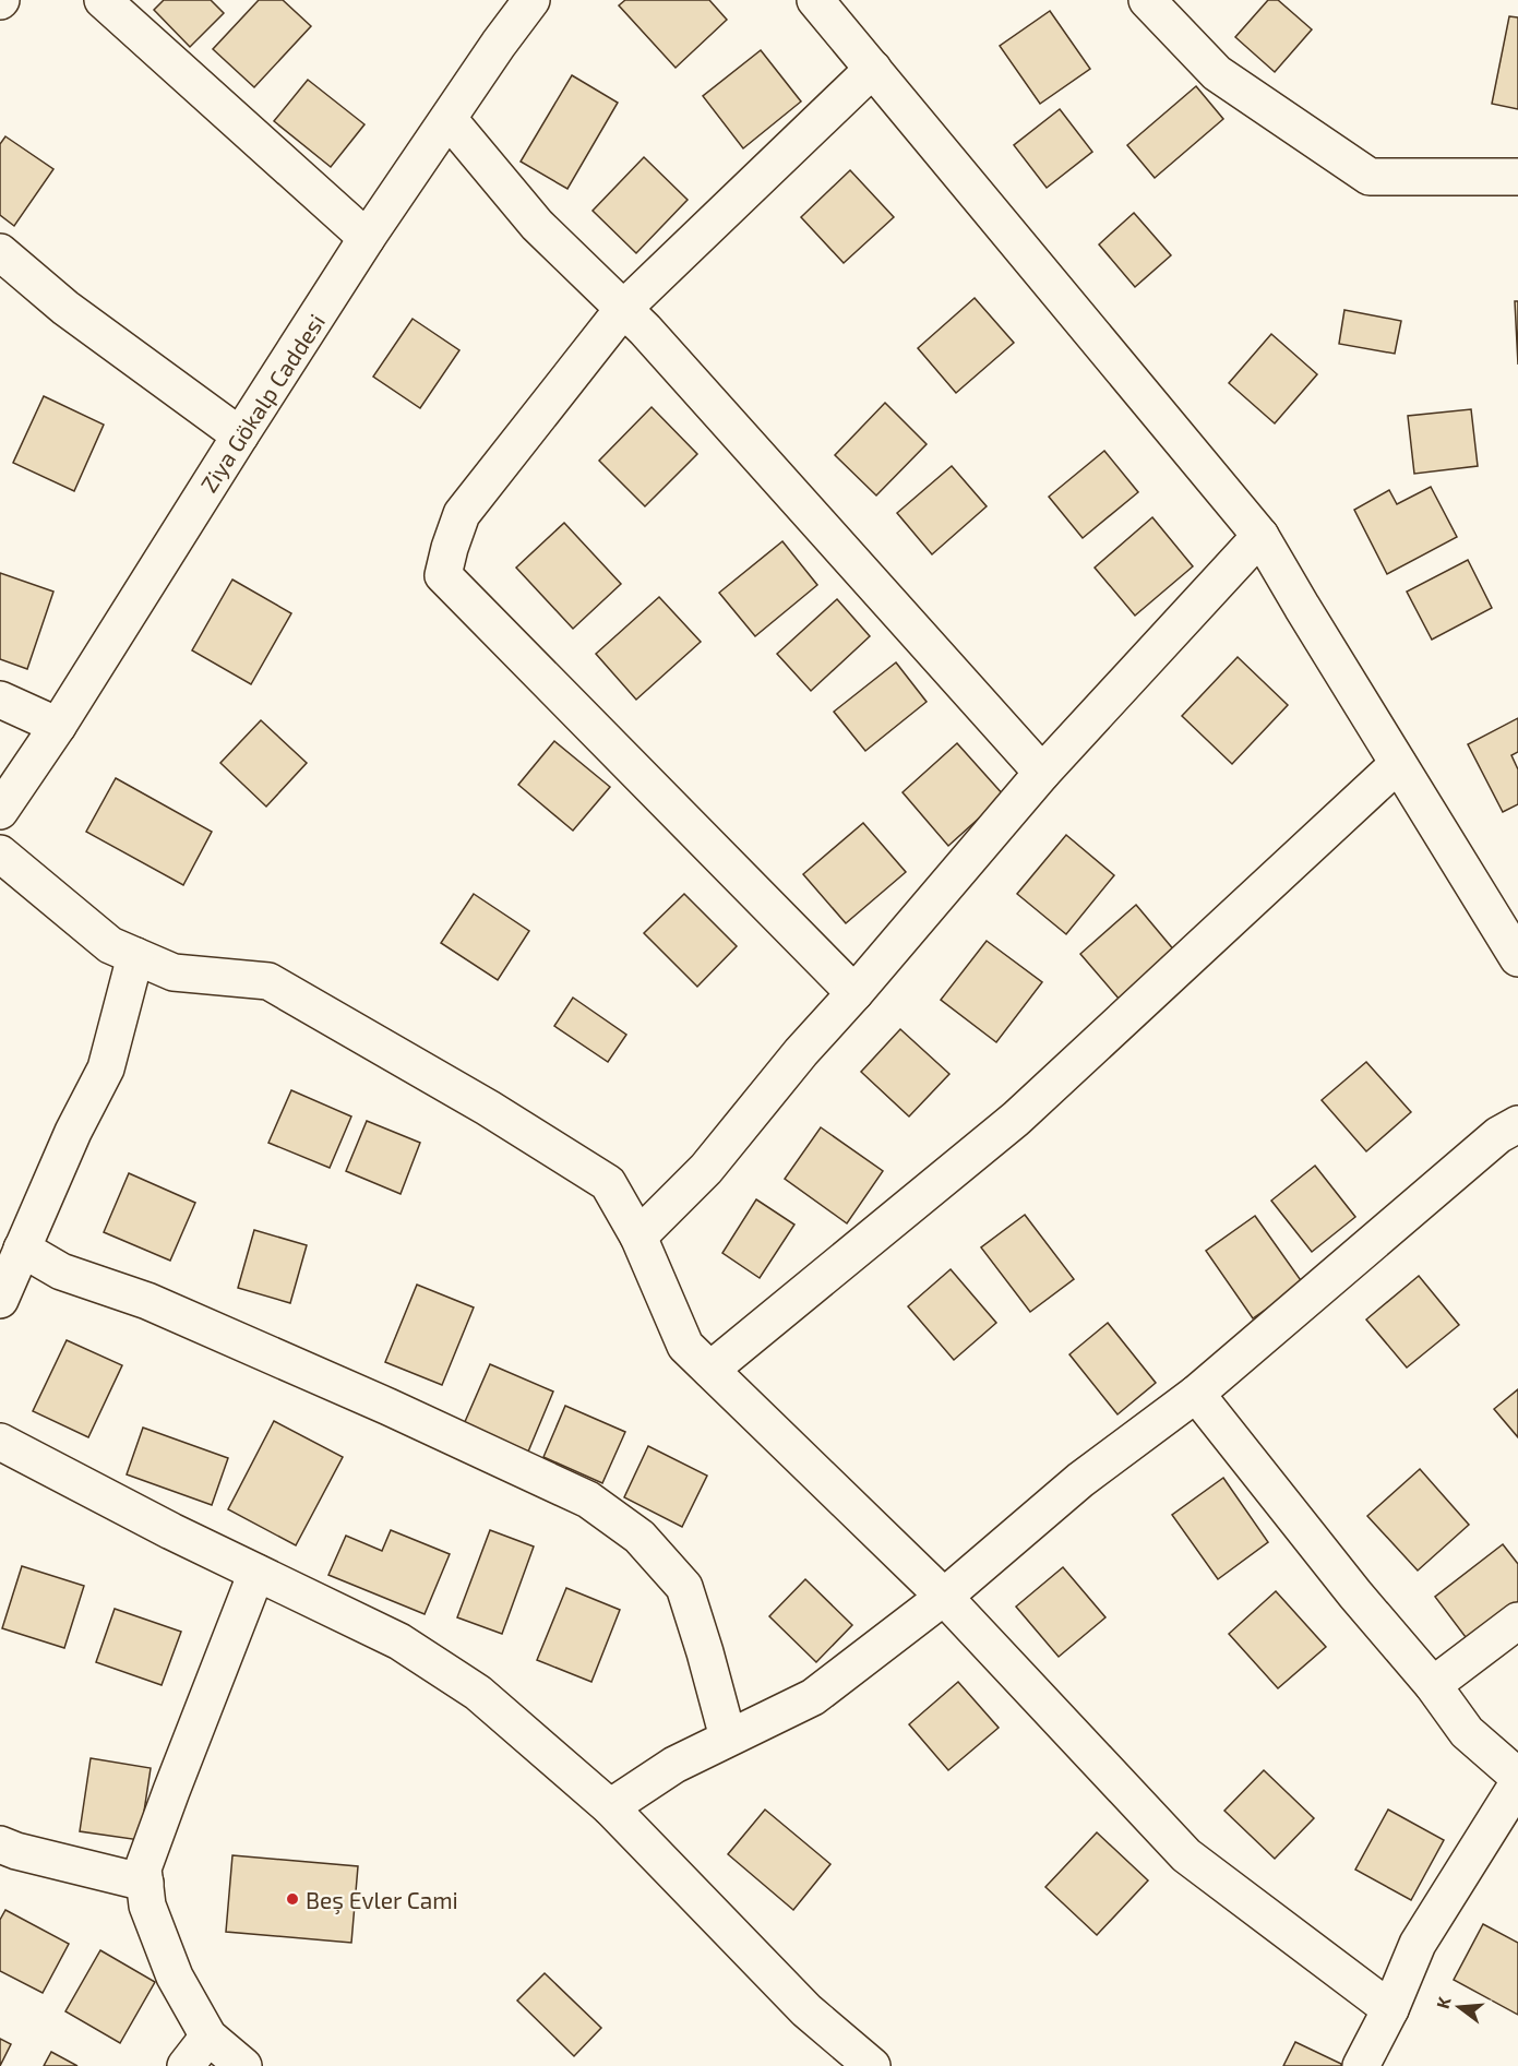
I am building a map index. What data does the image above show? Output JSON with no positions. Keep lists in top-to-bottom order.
{
  "streets": {
    "street": ["Ziya Gökalp Caddesi"]
  },
  "places": ["Beş Evler Cami"],
  "north": "left"
}
